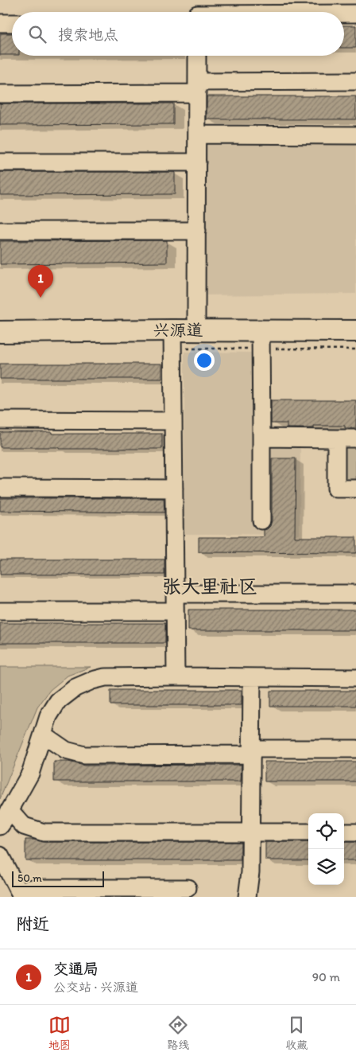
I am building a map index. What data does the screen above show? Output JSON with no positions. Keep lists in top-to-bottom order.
{
  "streets": {
    "main road": ["兴源道"]
  },
  "districts": ["张大里社区"],
  "scale_bar": "50 m",
  "page": {
    "search": "搜索地点",
    "pins": "1",
    "scale": "50 m",
    "heading": "附近",
    "list": [
      {
        "mark": "1",
        "name": "交通局",
        "note": "公交站 · 兴源道",
        "value": "90 m"
      }
    ],
    "nav": ["地图", "路线", "收藏"]
  }
}
